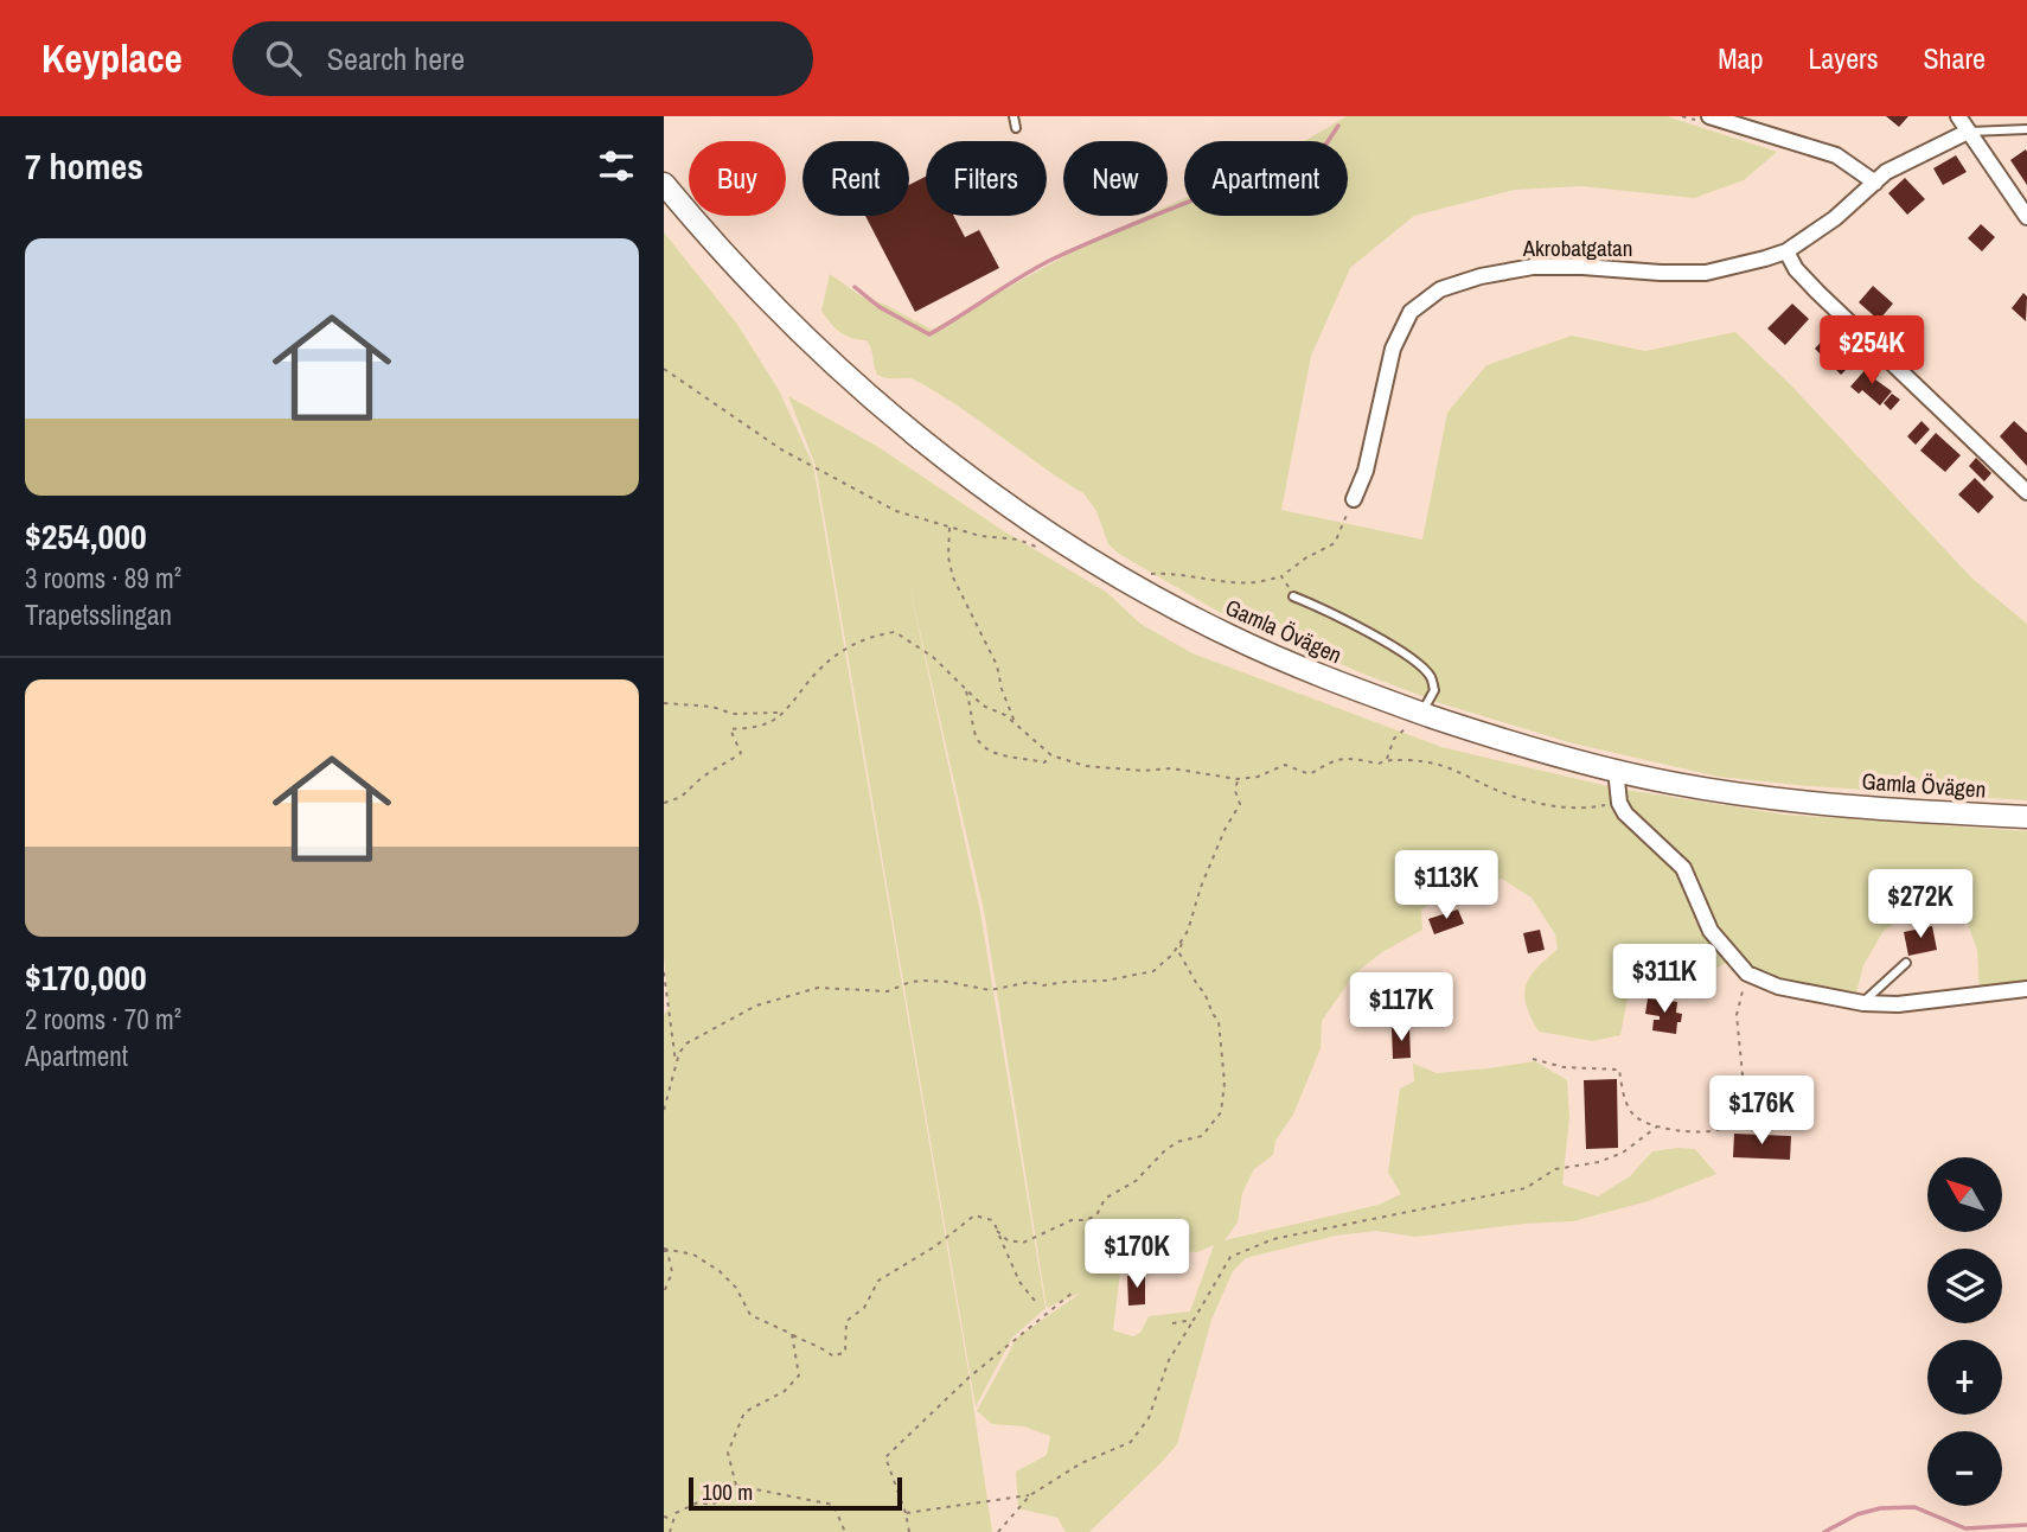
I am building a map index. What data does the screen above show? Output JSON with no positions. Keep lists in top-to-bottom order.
{
  "streets": {
    "main road": ["Gamla Övägen"],
    "street": ["Akrobatgatan"]
  },
  "scale_bar": "100 m",
  "north": "top left",
  "page": {
    "header": "Keyplace",
    "search": "Search here",
    "nav": ["Map", "Layers", "Share"],
    "heading": "7 homes",
    "chip": [
      "Buy",
      "Rent",
      "Filters",
      "New",
      "Apartment"
    ],
    "list": [
      {
        "name": "$254,000",
        "note": "3 rooms · 89 m² · Trapetsslingan"
      },
      {
        "name": "$170,000",
        "note": "2 rooms · 70 m² · Apartment"
      }
    ],
    "price": [
      "$254K",
      "$113K",
      "$272K",
      "$311K",
      "$117K",
      "$176K",
      "$170K"
    ],
    "map_buttons": ["+", "−"],
    "scale": "100 m"
  }
}
